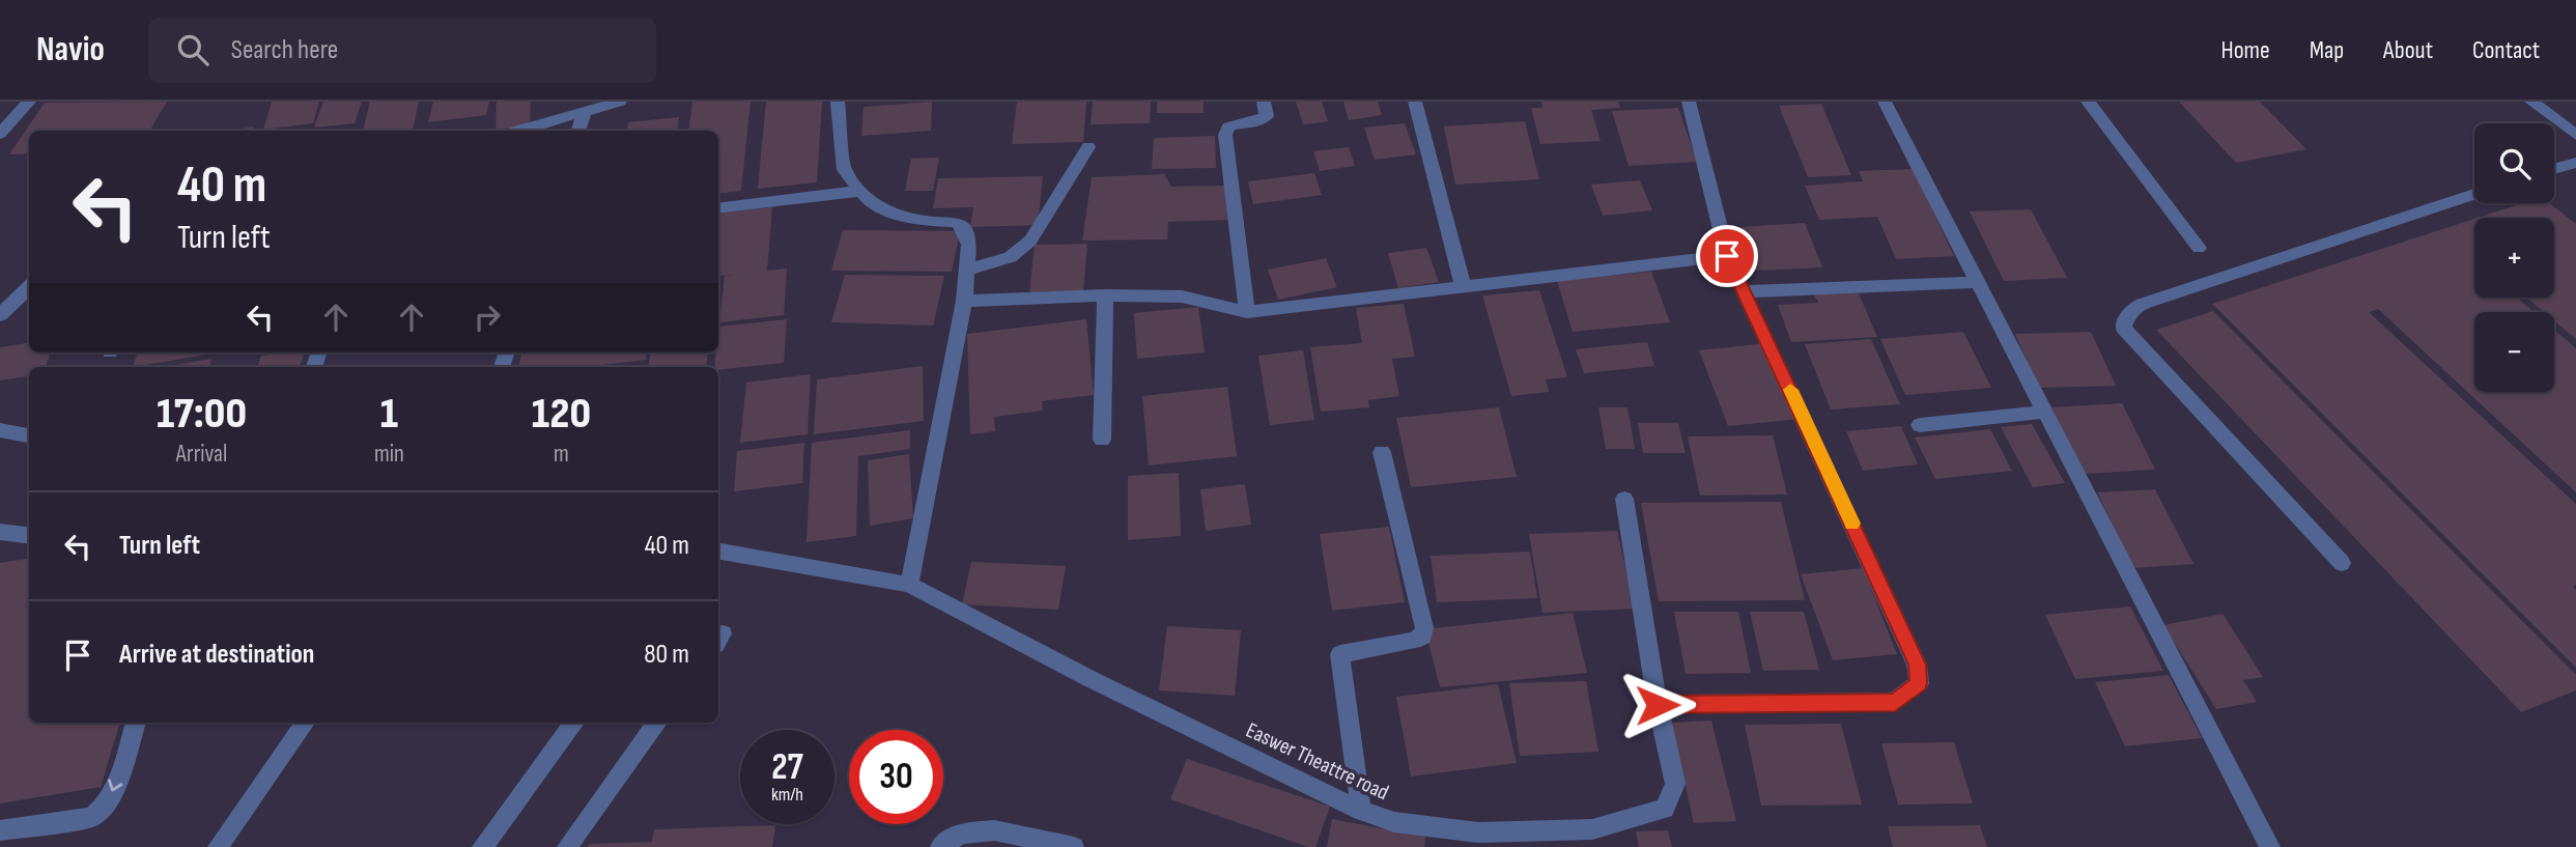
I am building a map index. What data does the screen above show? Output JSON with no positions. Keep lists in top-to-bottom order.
{
  "streets": {
    "street": ["Easwer Theattre road"]
  },
  "page": {
    "header": "Navio",
    "search": "Search here",
    "nav": [
      "Home",
      "Map",
      "About",
      "Contact"
    ],
    "map_buttons": ["+", "−"],
    "turn": ["40 m", "Turn left"],
    "eta": [
      "17:00",
      "Arrival",
      "1",
      "min",
      "120",
      "m"
    ],
    "list": [
      {
        "name": "Turn left",
        "value": "40 m"
      },
      {
        "name": "Arrive at destination",
        "value": "80 m"
      }
    ],
    "speed": "27 km/h",
    "limit": "30"
  }
}
